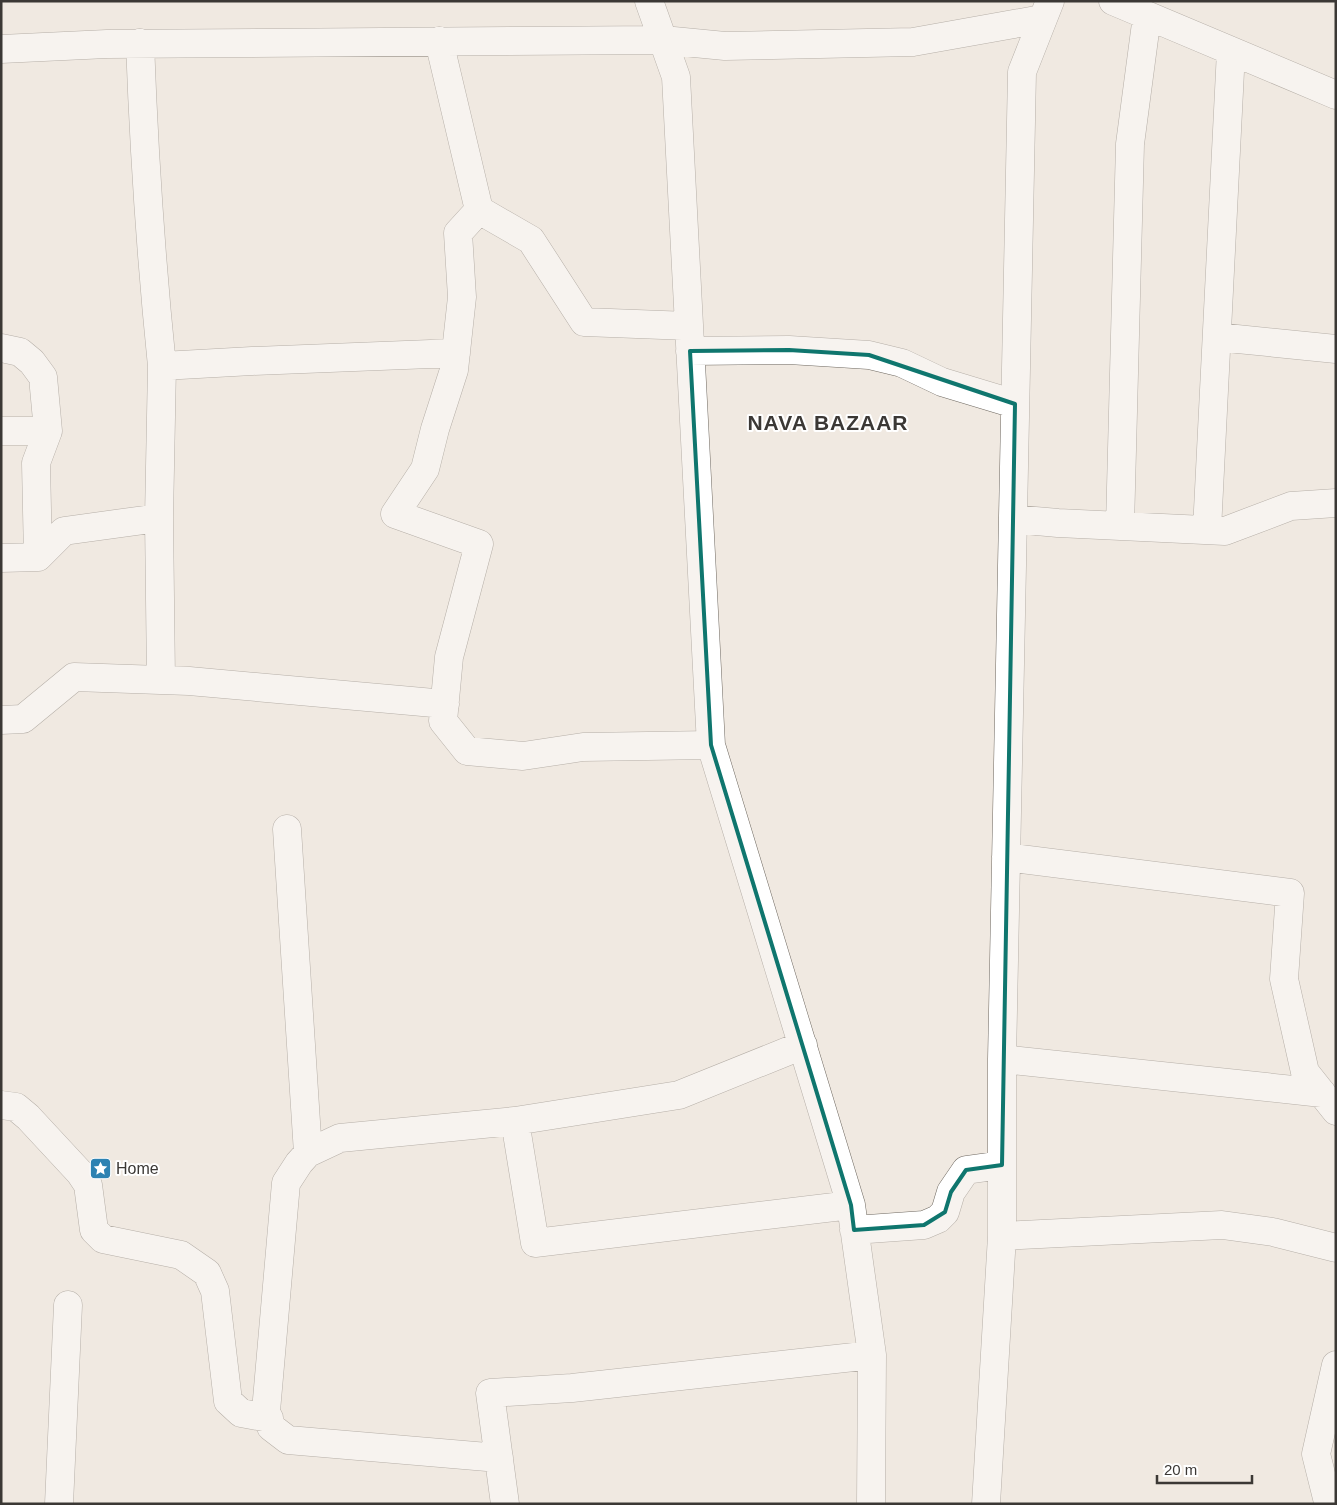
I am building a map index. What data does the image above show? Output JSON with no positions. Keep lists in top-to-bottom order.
{
  "districts": ["NAVA BAZAAR"],
  "places": {
    "place": ["Home"]
  },
  "scale_bar": "20 m"
}
